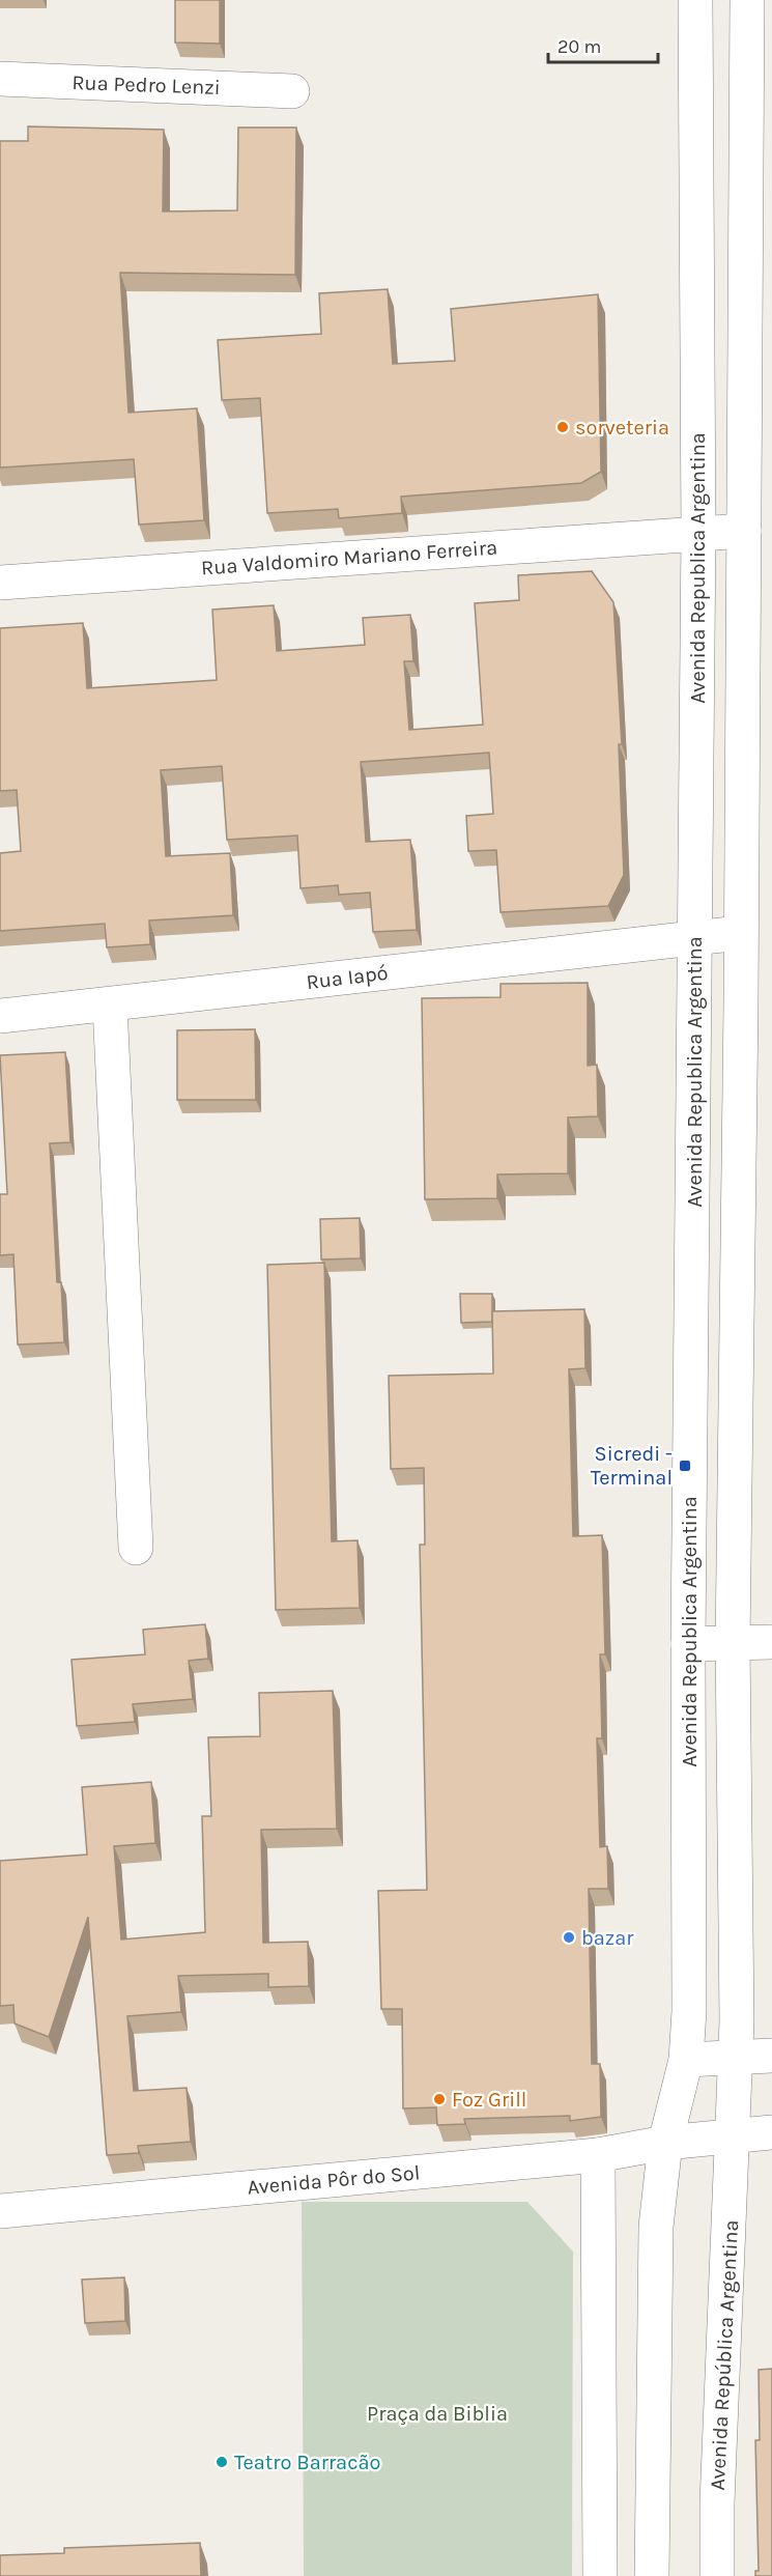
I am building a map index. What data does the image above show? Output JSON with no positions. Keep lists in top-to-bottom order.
{
  "streets": {
    "main road": [
      "Rua Pedro Lenzi",
      "Rua Valdomiro Mariano Ferreira",
      "Avenida Republica Argentina",
      "Rua Iapó",
      "Avenida Pôr do Sol",
      "Avenida República Argentina"
    ]
  },
  "crossings": [
    ["Rua Valdomiro Mariano Ferreira", "Avenida Republica Argentina"],
    ["Avenida Republica Argentina", "Rua Iapó"],
    ["Avenida Republica Argentina", "Avenida Pôr do Sol"],
    ["Avenida Pôr do Sol", "Avenida República Argentina"]
  ],
  "parks": ["Praça da Biblia"],
  "places": {
    "other": [
      "sorveteria",
      "bazar",
      "Foz Grill",
      "Teatro Barracão"
    ],
    "transit": ["Sicredi - Terminal"]
  },
  "scale_bar": "20 m"
}
